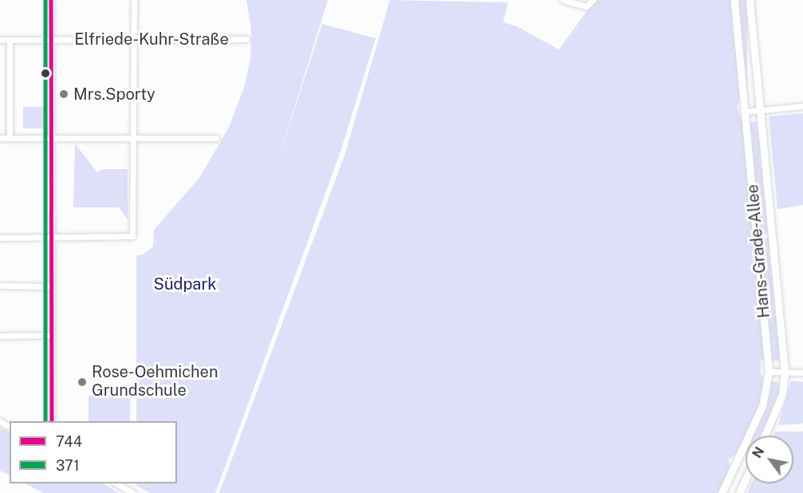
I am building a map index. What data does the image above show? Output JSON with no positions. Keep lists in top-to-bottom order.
{
  "streets": {
    "street": ["Elfriede-Kuhr-Straße", "Hans-Grade-Allee"]
  },
  "parks": ["Südpark"],
  "places": ["Mrs.Sporty", "Rose-Oehmichen Grundschule"],
  "lines": ["transit line 744", "transit line 371"],
  "legend": ["744", "371"],
  "north": "top left"
}
